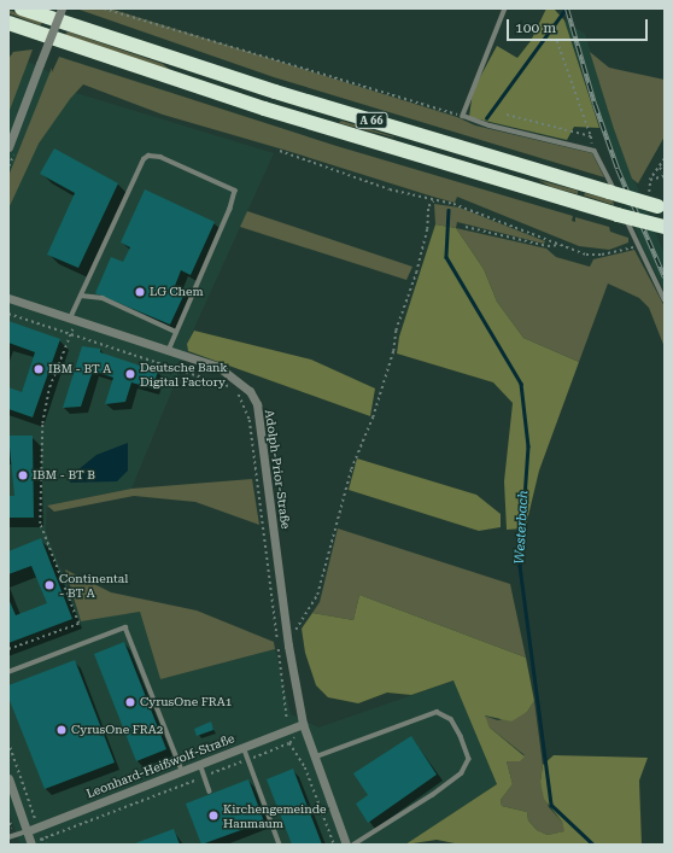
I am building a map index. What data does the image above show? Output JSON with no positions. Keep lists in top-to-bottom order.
{
  "streets": {
    "highway": ["A 66"],
    "street": ["Adolph-Prior-Straße", "Leonhard-Heißwolf-Straße"]
  },
  "crossings": [
    ["Adolph-Prior-Straße", "Leonhard-Heißwolf-Straße"]
  ],
  "water": ["Westerbach"],
  "places": [
    "LG Chem",
    "IBM - BT A",
    "Deutsche Bank Digital Factory",
    "IBM - BT B",
    "Continental - BT A",
    "CyrusOne FRA1",
    "CyrusOne FRA2",
    "Kirchengemeinde Hanmaum"
  ],
  "scale_bar": "100 m"
}
